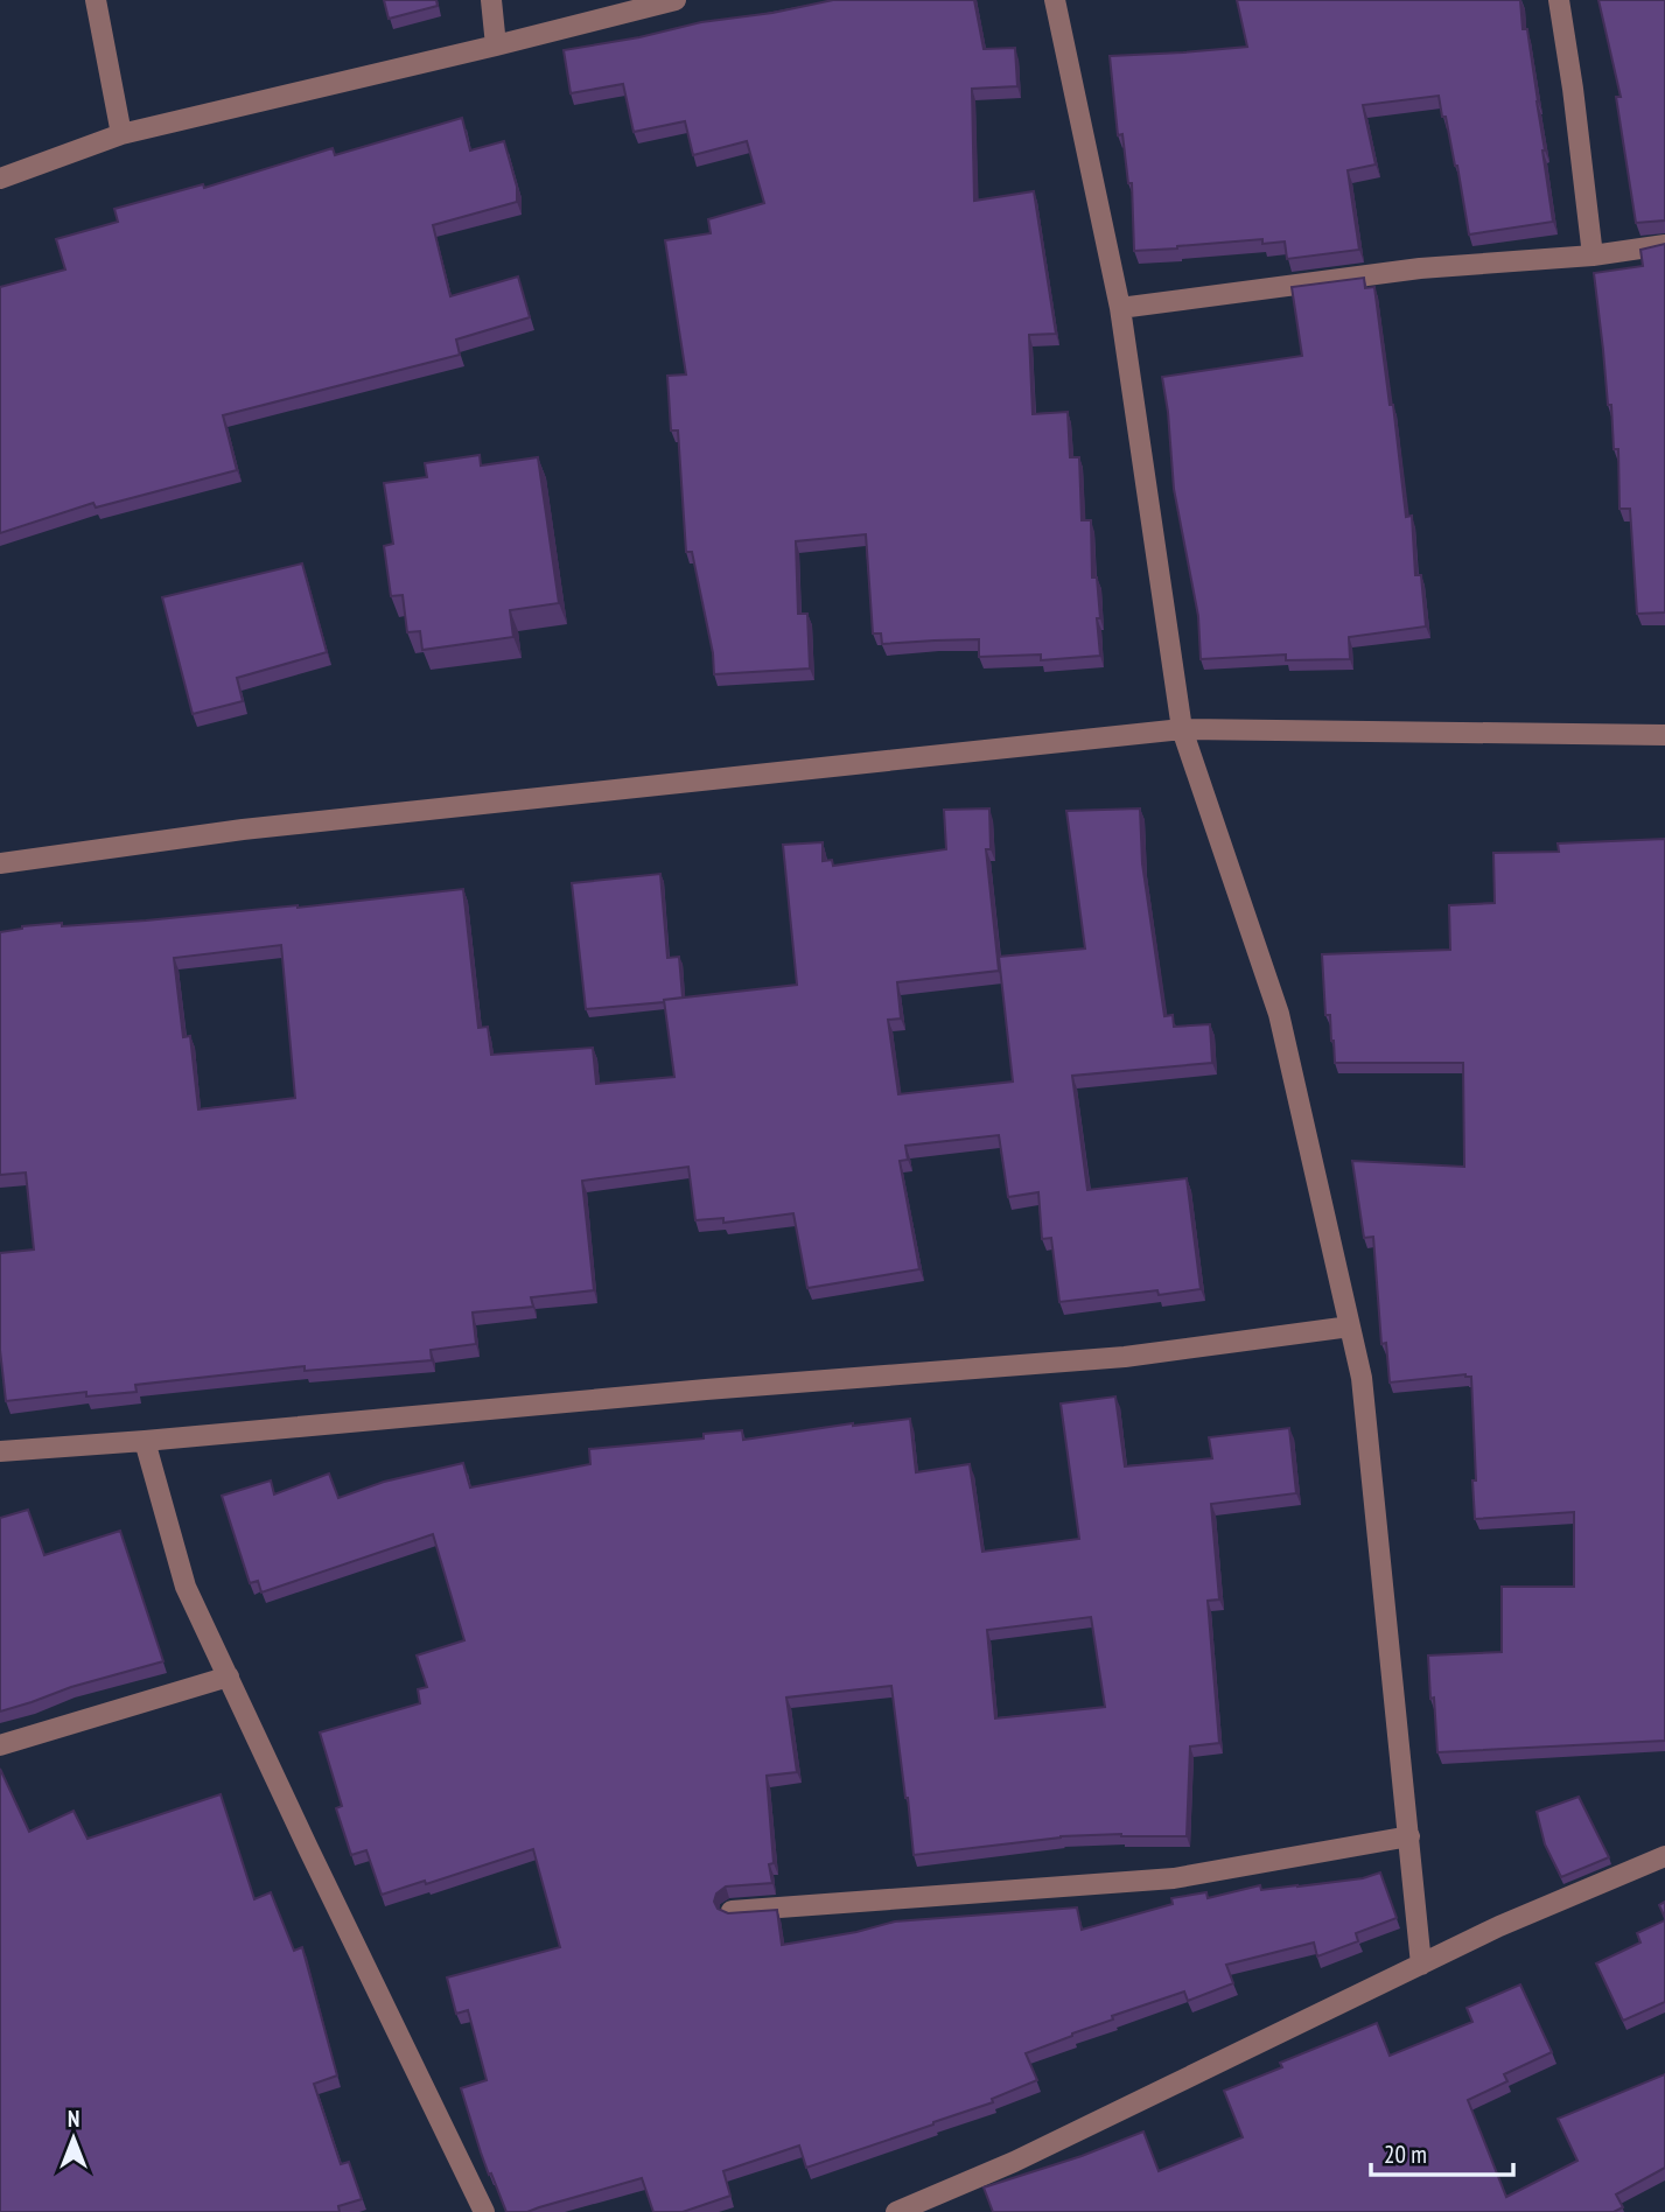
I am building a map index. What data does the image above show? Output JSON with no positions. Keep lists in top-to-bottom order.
{
  "scale_bar": "20 m",
  "north": "top"
}
